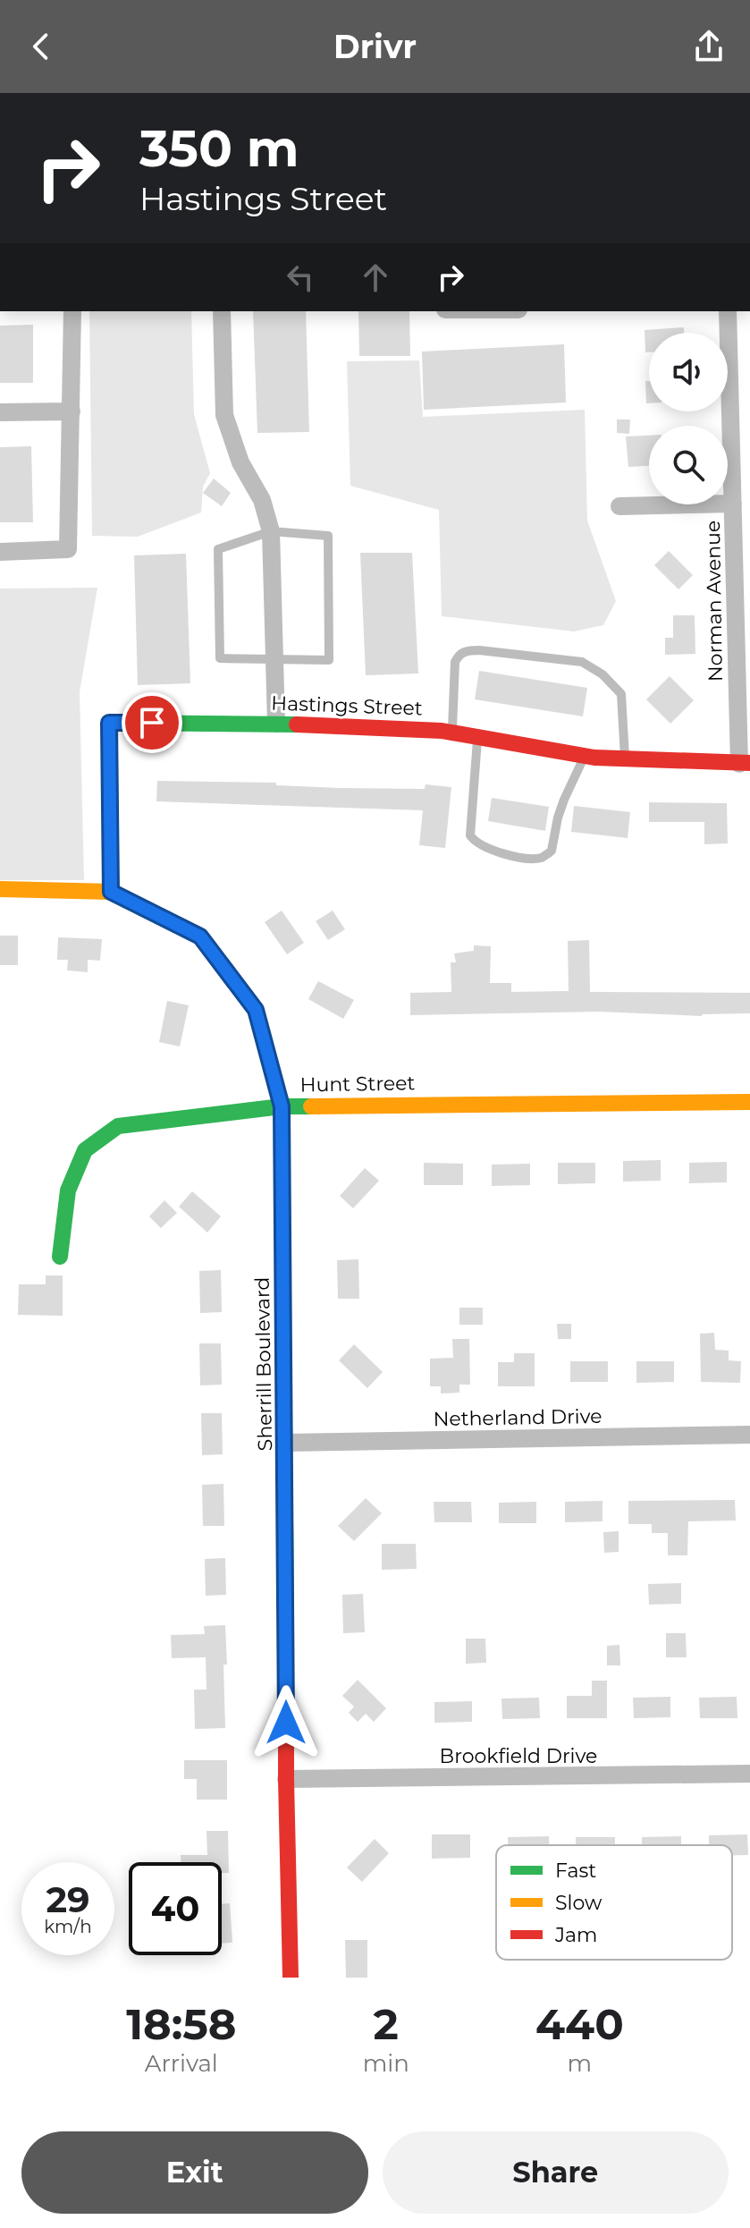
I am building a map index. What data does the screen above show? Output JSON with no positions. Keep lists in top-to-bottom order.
{
  "streets": {
    "street": [
      "Norman Avenue",
      "Hastings Street",
      "Hunt Street",
      "Sherrill Boulevard",
      "Netherland Drive",
      "Brookfield Drive"
    ]
  },
  "crossings": [
    ["Norman Avenue", "Hastings Street"],
    ["Hastings Street", "Sherrill Boulevard"],
    ["Hunt Street", "Sherrill Boulevard"],
    ["Sherrill Boulevard", "Netherland Drive"],
    ["Sherrill Boulevard", "Brookfield Drive"]
  ],
  "legend": ["Fast", "Slow", "Jam"],
  "page": {
    "header": "Drivr",
    "turn": ["350 m", "Hastings Street"],
    "speed": "29 km/h",
    "limit": "40",
    "eta": [
      "18:58",
      "Arrival",
      "2",
      "min",
      "440",
      "m"
    ],
    "buttons": ["Exit", "Share"]
  }
}
